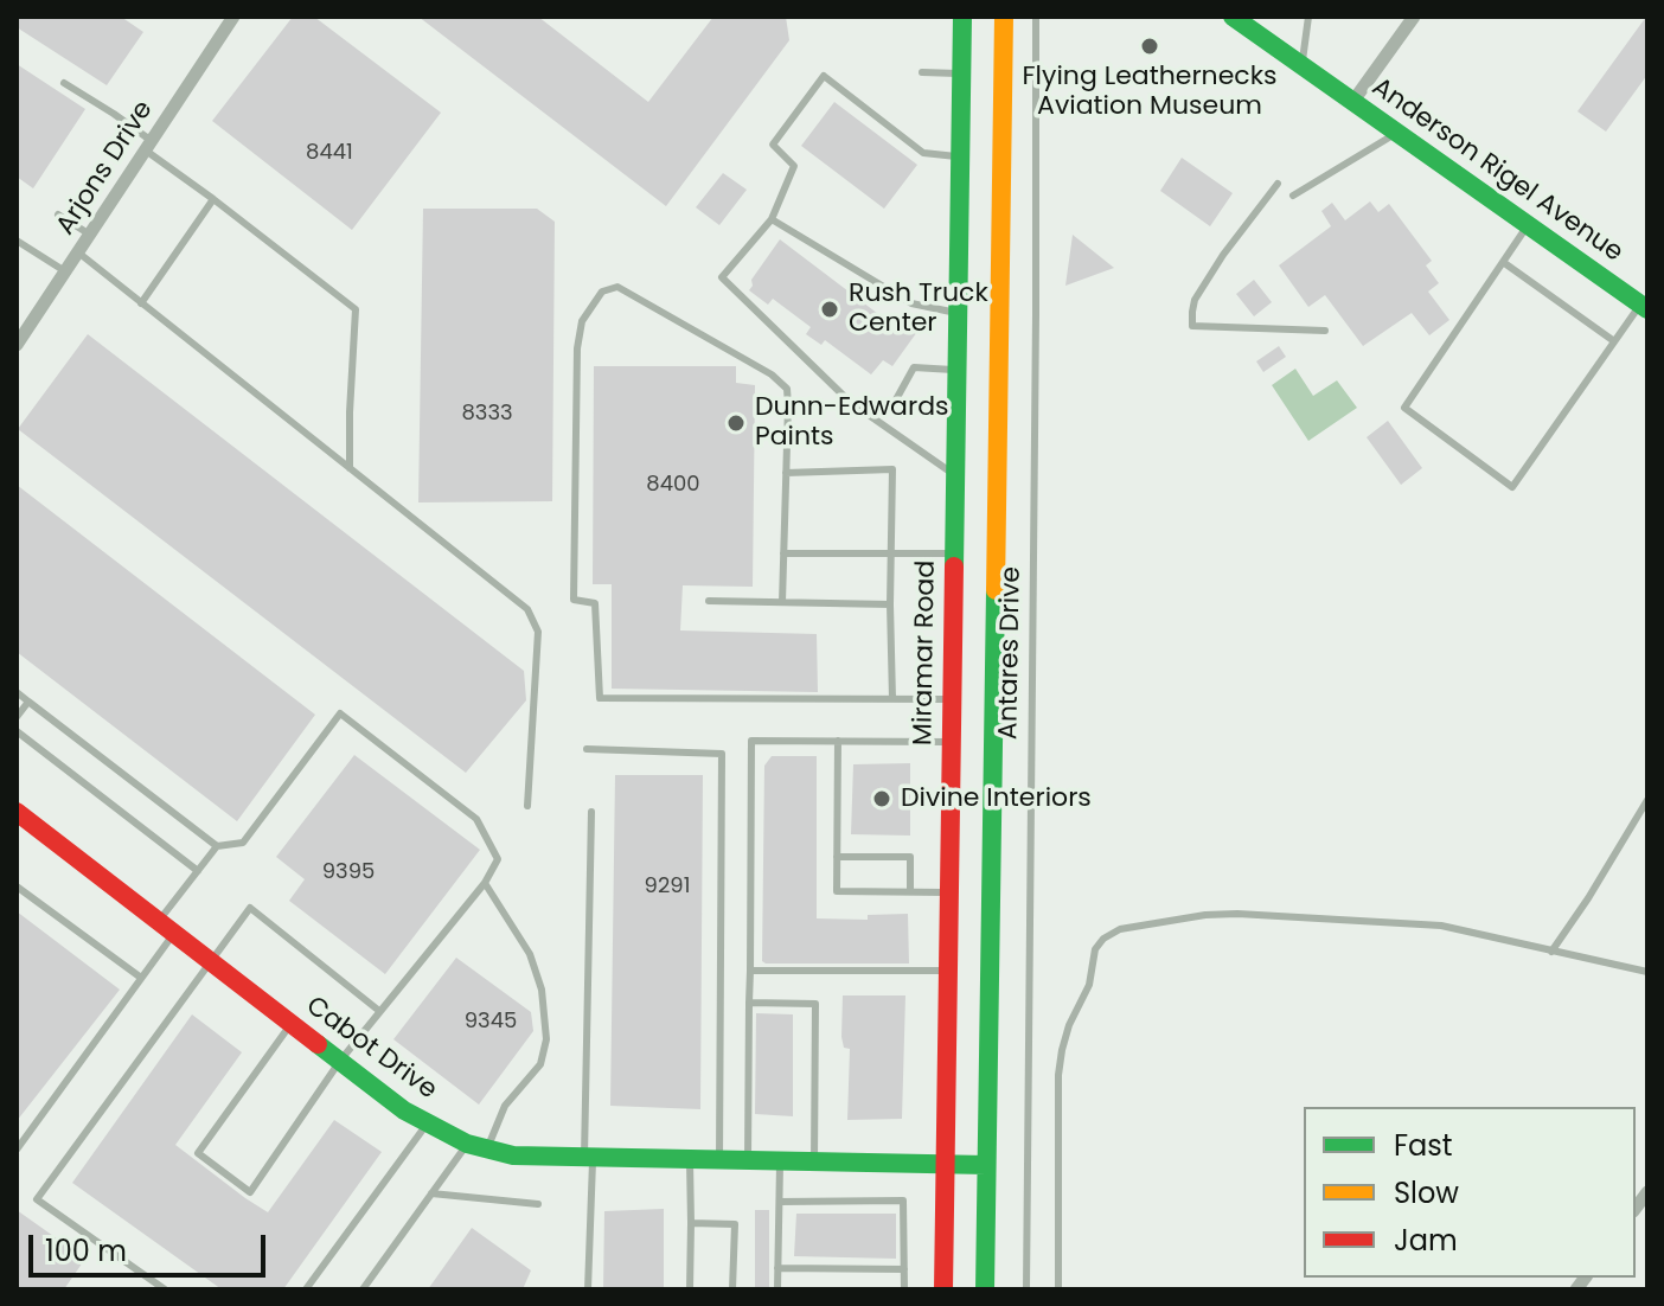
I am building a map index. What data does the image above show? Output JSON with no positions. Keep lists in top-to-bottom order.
{
  "streets": {
    "main road": ["Anderson Rigel Avenue", "Miramar Road", "Cabot Drive"],
    "street": ["Arjons Drive"],
    "lane": ["Antares Drive"]
  },
  "crossings": [
    ["Miramar Road", "Cabot Drive"]
  ],
  "places": [
    "Flying Leathernecks Aviation Museum",
    "Rush Truck Center",
    "Dunn-Edwards Paints",
    "Divine Interiors"
  ],
  "house_numbers": [
    "8441",
    "8333",
    "8400",
    "9395",
    "9291",
    "9345"
  ],
  "legend": ["Fast", "Slow", "Jam"],
  "scale_bar": "100 m"
}
